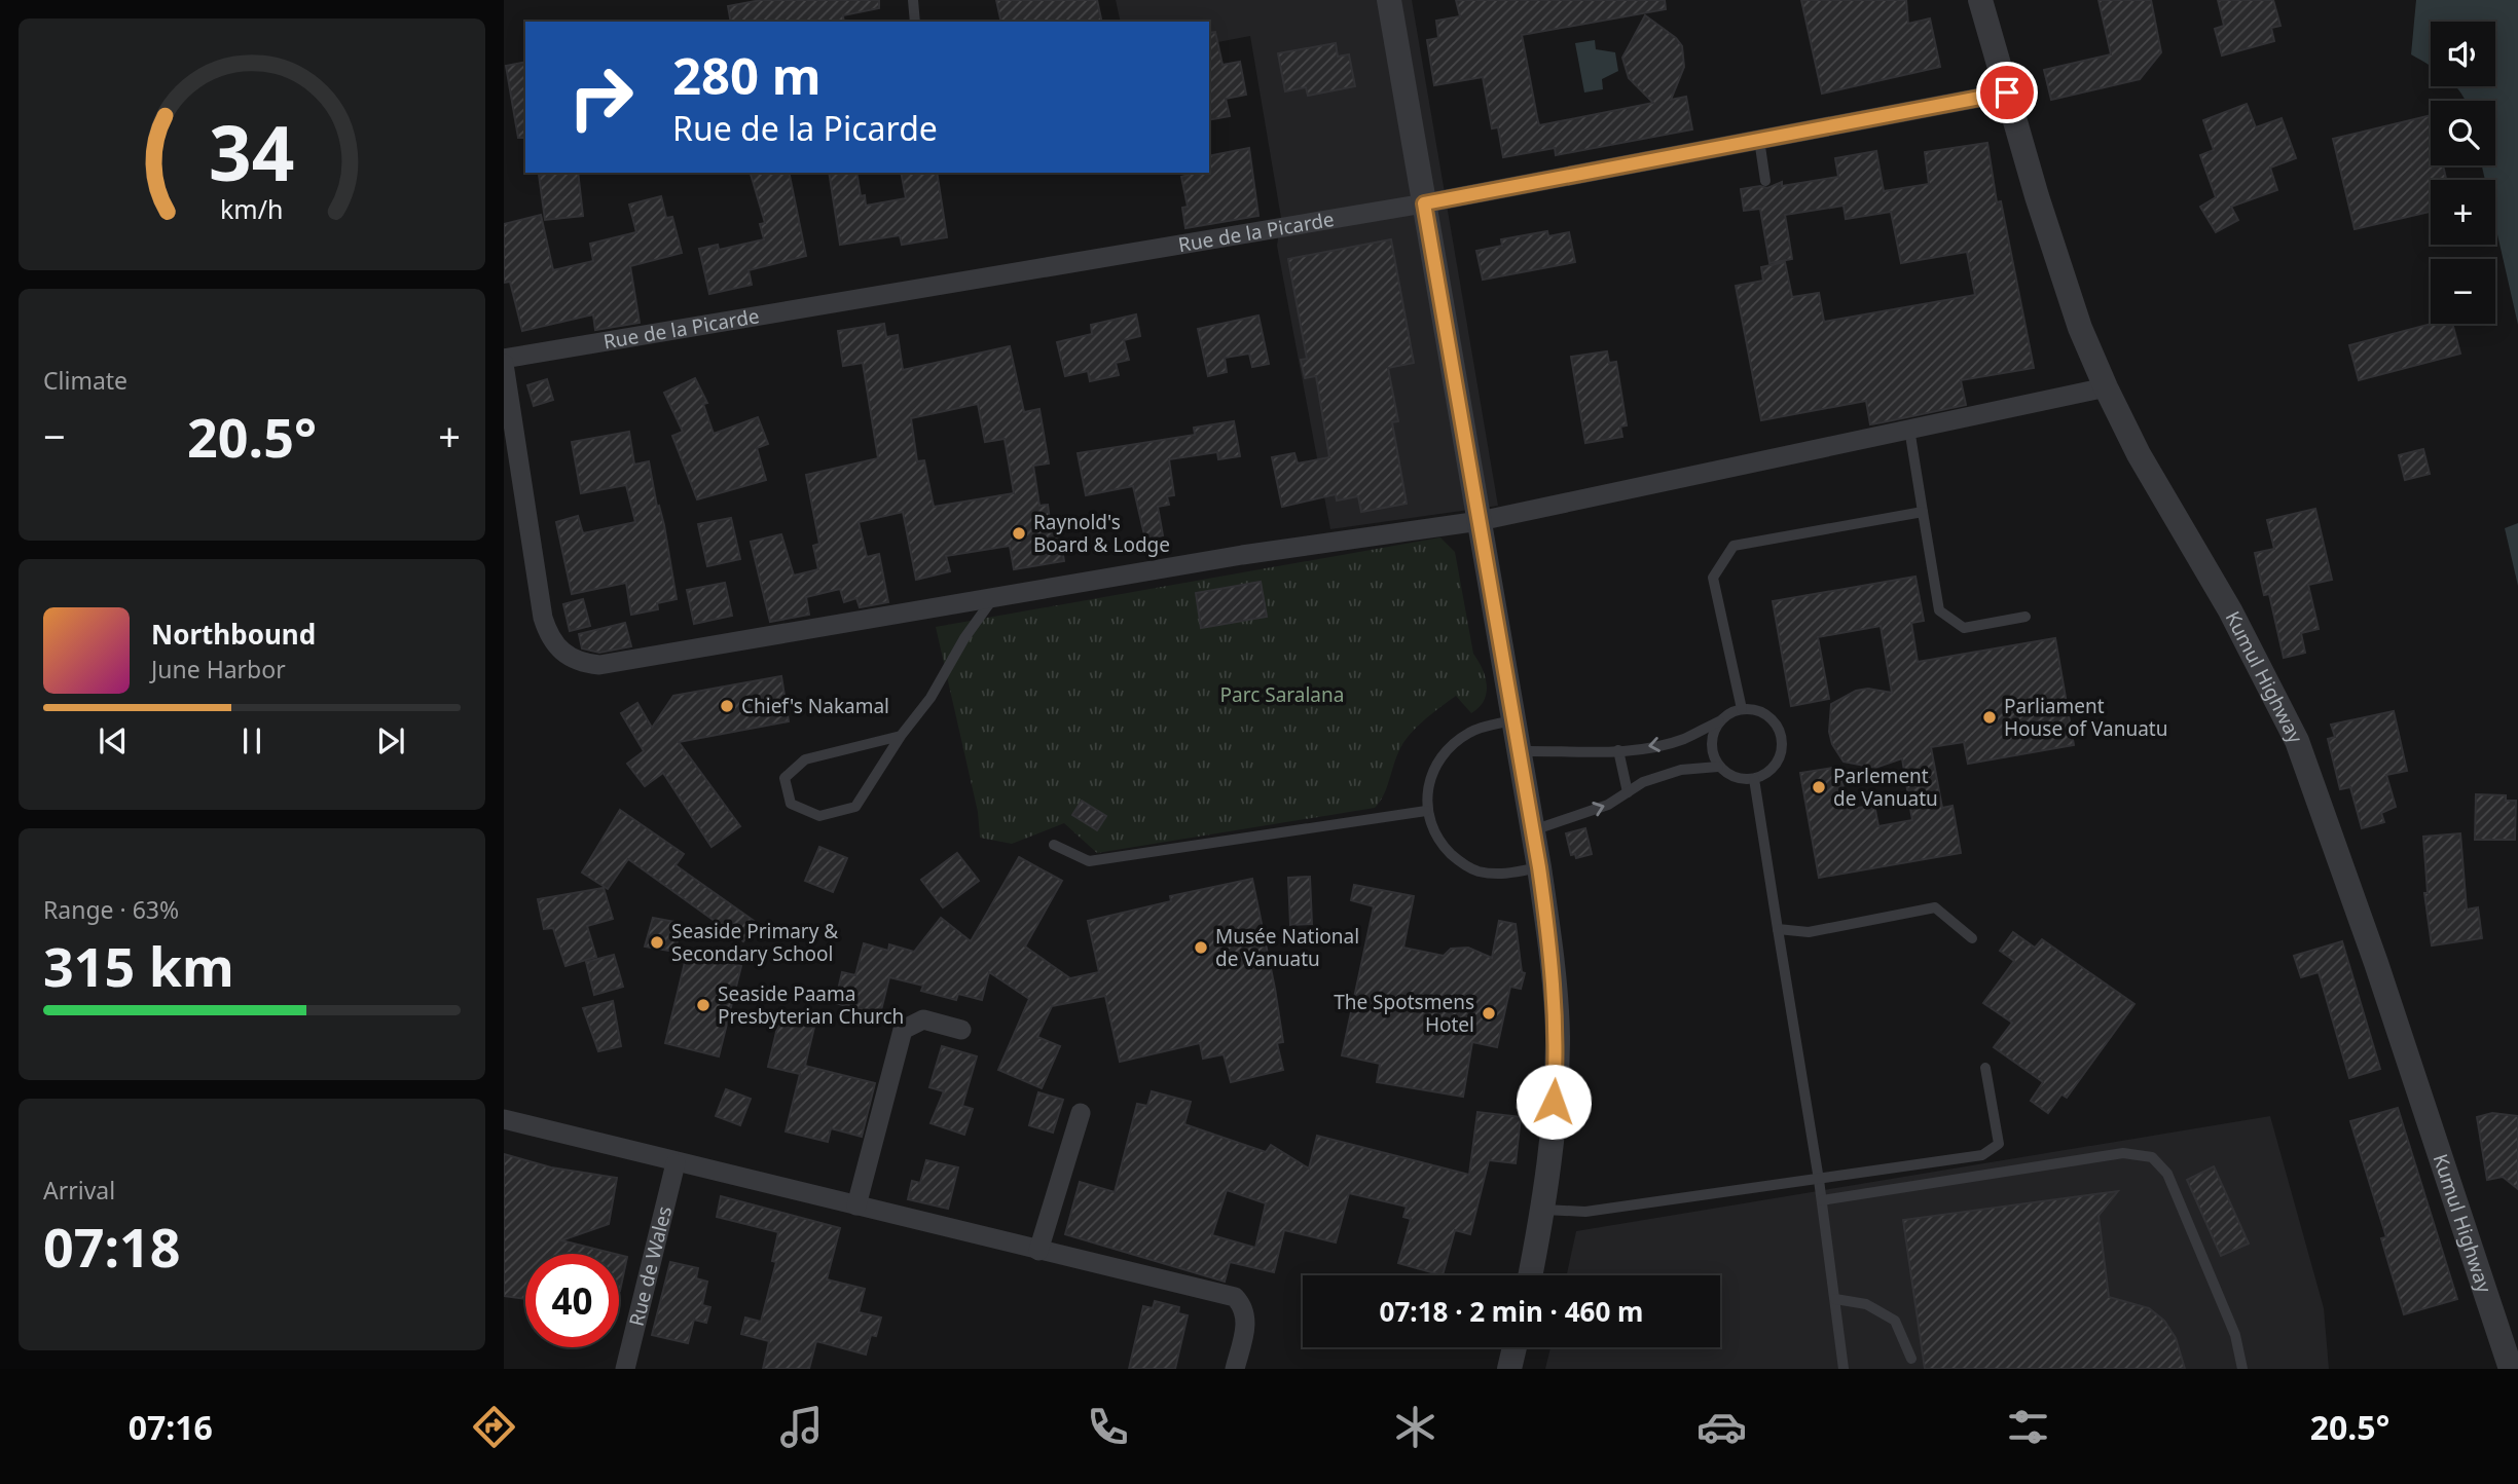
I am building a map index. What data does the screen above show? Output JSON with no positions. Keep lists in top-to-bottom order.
{
  "streets": {
    "street": ["Rue de la Picarde", "Kumul Highway", "Rue de Wales"]
  },
  "crossings": [
    ["Rue de la Picarde", "Kumul Highway"]
  ],
  "parks": ["Parc Saralana"],
  "places": [
    "Raynold's Board & Lodge",
    "Chief's Nakamal",
    "Parliament House of Vanuatu",
    "Parlement de Vanuatu",
    "Seaside Primary & Secondary School",
    "Musée National de Vanuatu",
    "Seaside Paama Presbyterian Church",
    "The Spotsmens Hotel"
  ],
  "page": {
    "map_buttons": ["+", "−"],
    "turn": ["280 m", "Rue de la Picarde"],
    "tile": [
      "Climate",
      ["Range · 63%", "315 km"],
      ["Arrival", "07:18"]
    ],
    "heat": ["−", "20.5°", "+"],
    "song": ["Northbound", "June Harbor"],
    "limit": "40",
    "trip": "07:18 · 2 min · 460 m",
    "tabs": ["07:16", "20.5°"],
    "gauge": ["34", "km/h"]
  }
}
